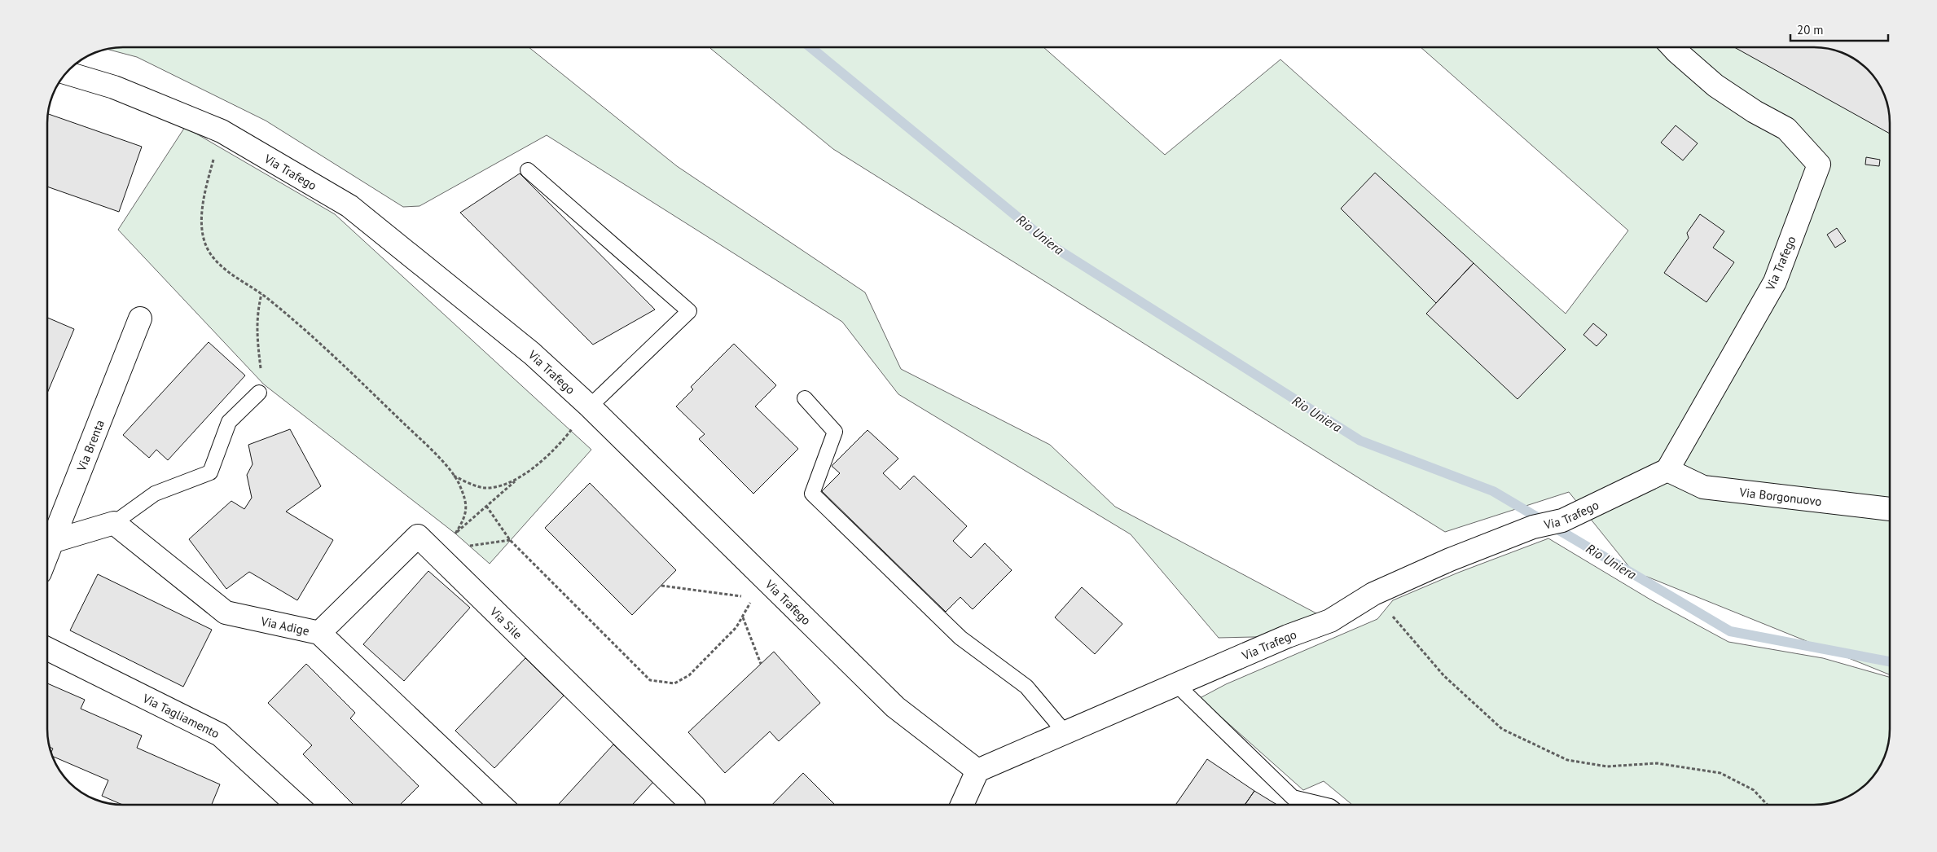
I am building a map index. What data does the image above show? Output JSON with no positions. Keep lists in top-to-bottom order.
{
  "streets": {
    "street": [
      "Via Trafego",
      "Via Brenta",
      "Via Borgonuovo",
      "Via Sile",
      "Via Adige",
      "Via Tagliamento"
    ]
  },
  "crossings": [
    ["Via Trafego", "Via Borgonuovo"],
    ["Via Sile", "Via Adige"]
  ],
  "water": ["Rio Uniera"],
  "scale_bar": "20 m"
}
